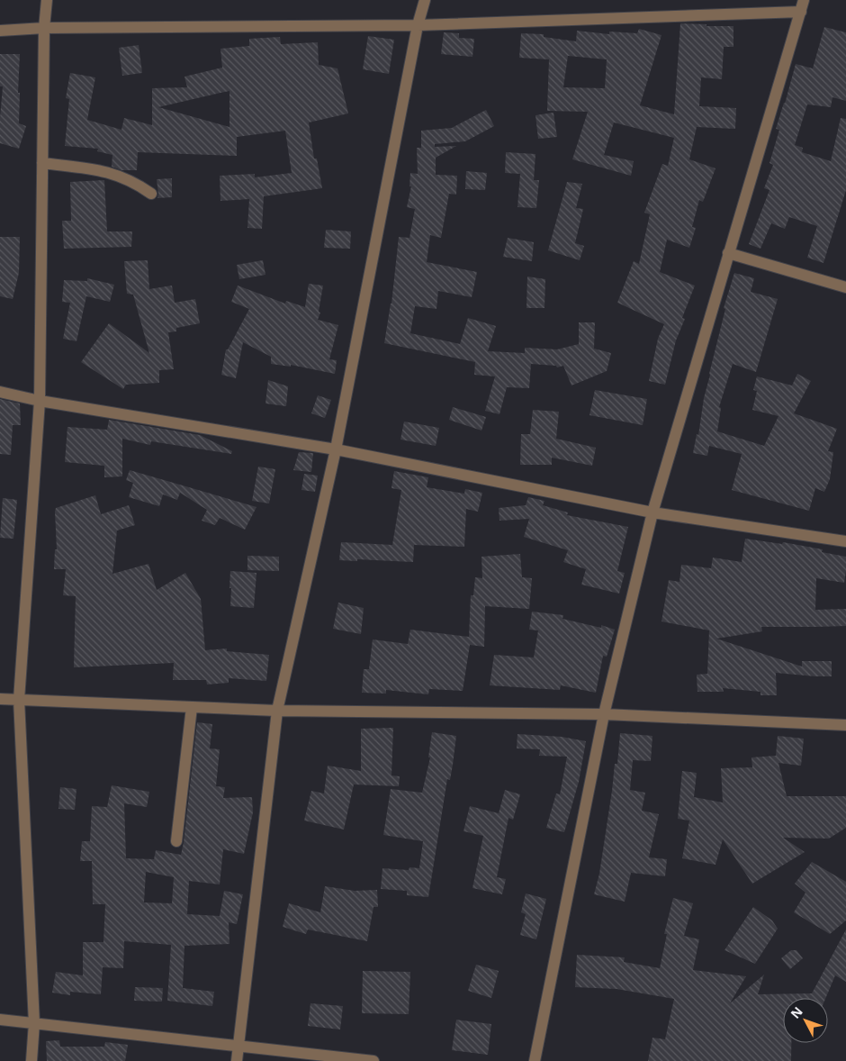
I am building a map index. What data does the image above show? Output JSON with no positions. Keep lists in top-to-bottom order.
{
  "north": "top left"
}
